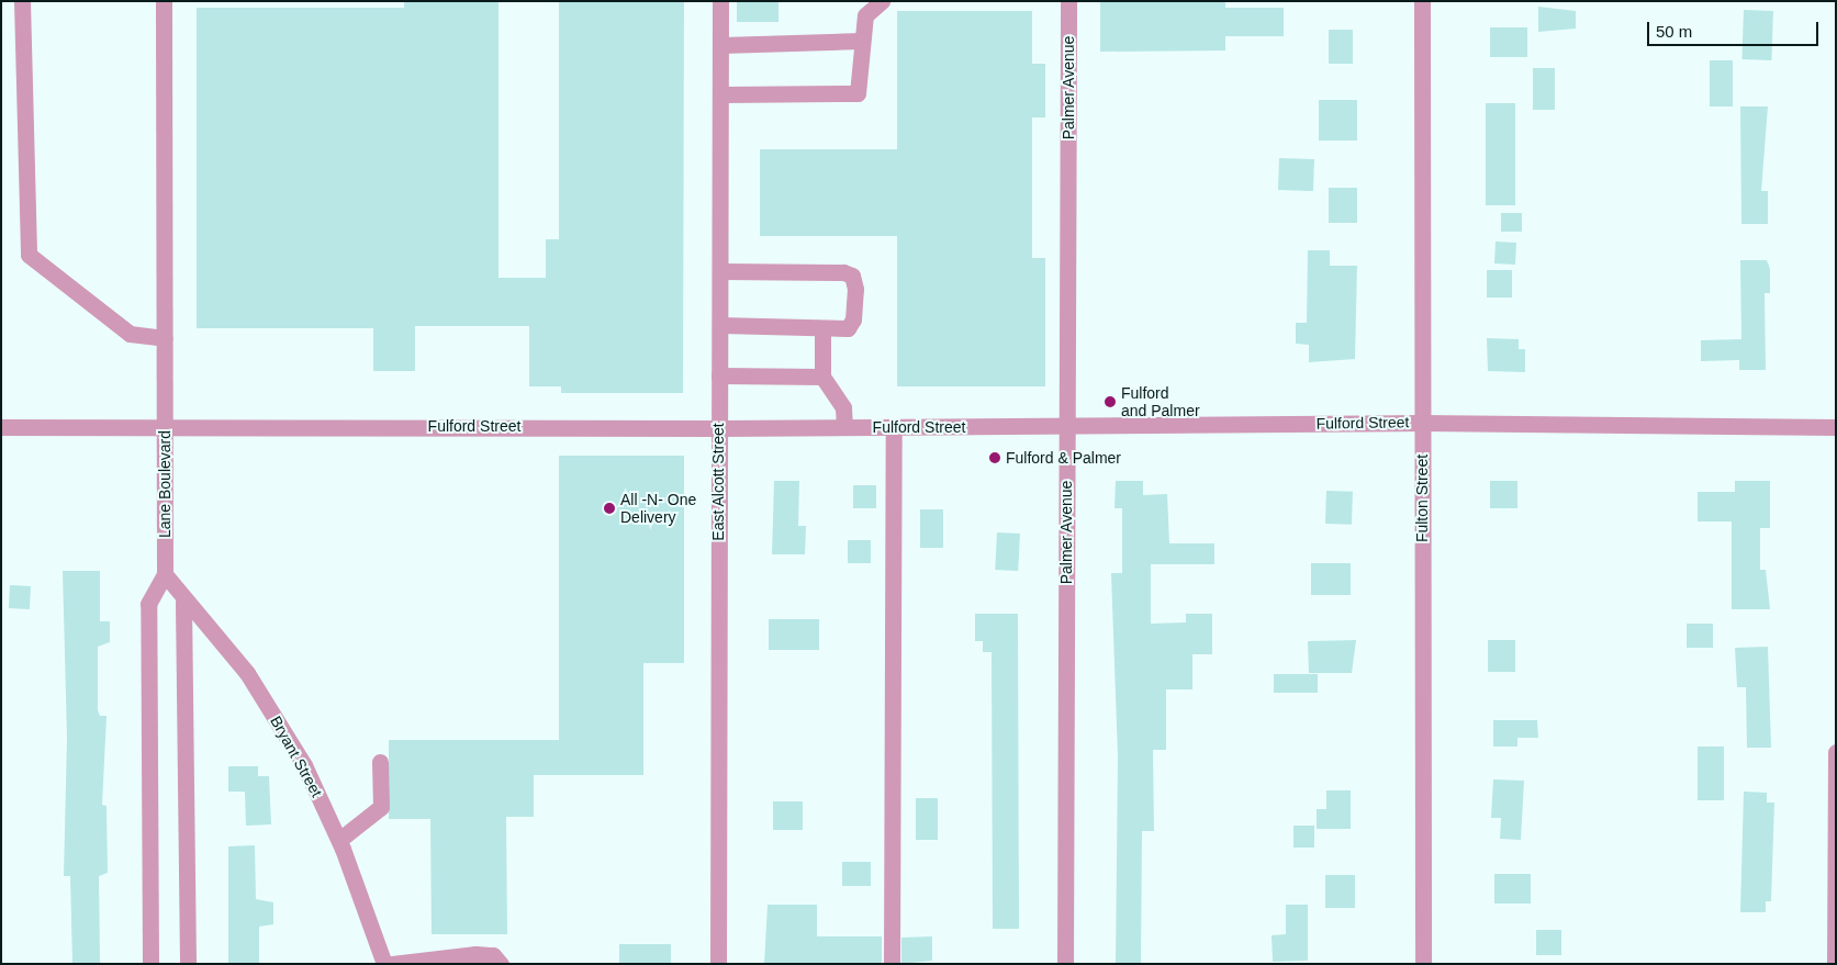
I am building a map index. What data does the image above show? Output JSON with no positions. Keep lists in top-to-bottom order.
{
  "streets": {
    "street": [
      "Palmer Avenue",
      "Fulford Street",
      "East Alcott Street",
      "Lane Boulevard",
      "Fulton Street",
      "Bryant Street"
    ]
  },
  "crossings": [
    ["Palmer Avenue", "Fulford Street"],
    ["Fulford Street", "East Alcott Street"],
    ["Fulford Street", "Lane Boulevard"],
    ["Fulford Street", "Fulton Street"],
    ["Lane Boulevard", "Bryant Street"]
  ],
  "places": ["Fulford and Palmer", "Fulford & Palmer", "All -N- One Delivery"],
  "scale_bar": "50 m"
}
